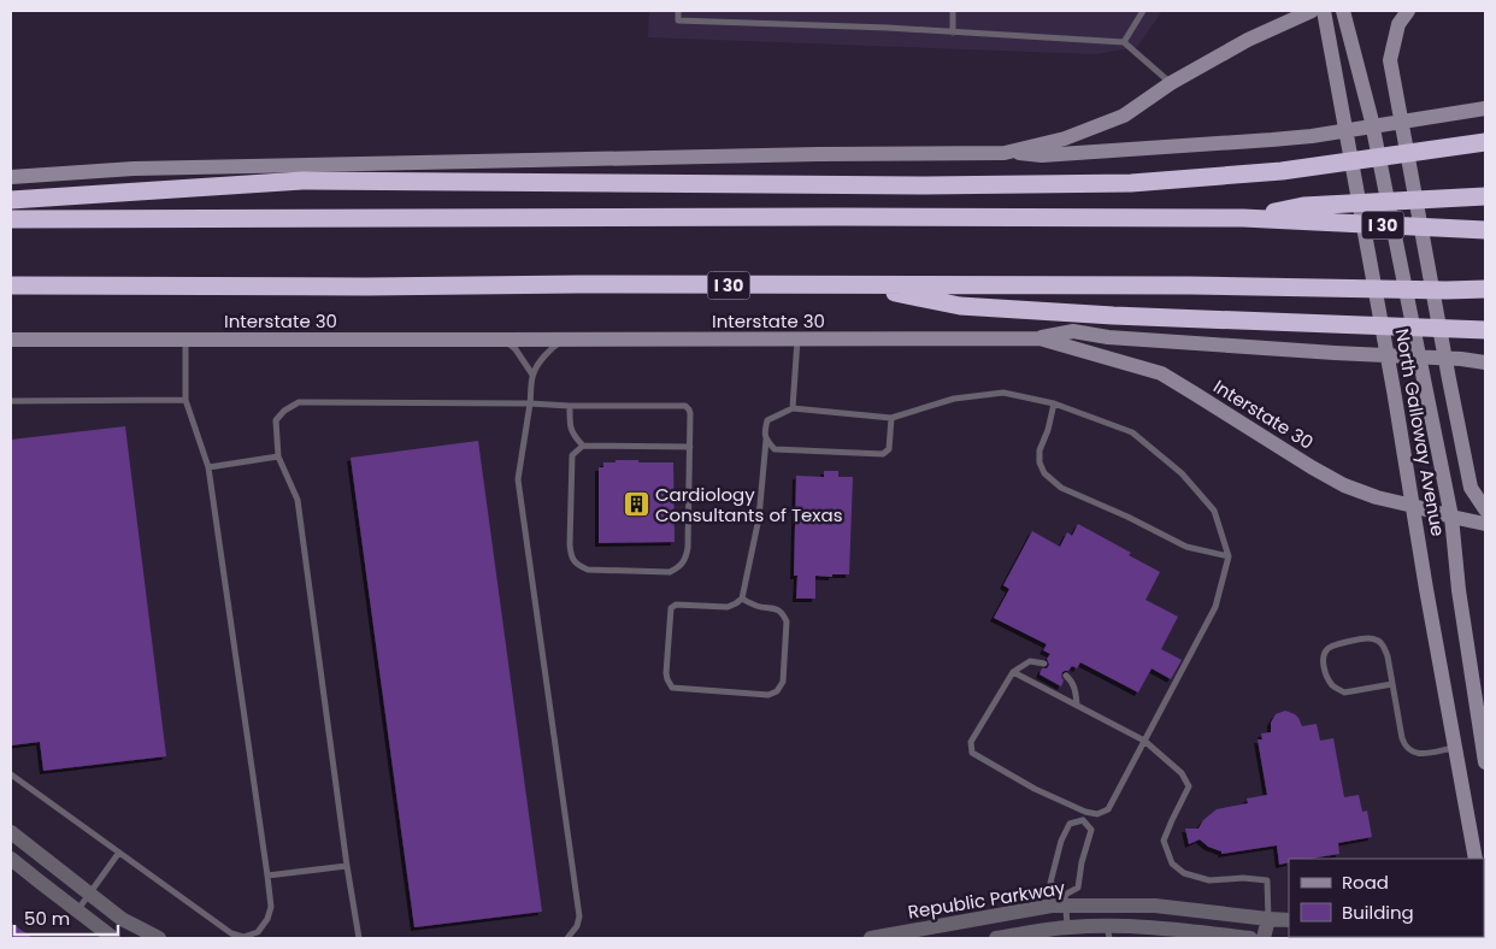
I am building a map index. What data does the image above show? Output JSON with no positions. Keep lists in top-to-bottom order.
{
  "streets": {
    "highway": ["I 30"],
    "main road": ["Interstate 30", "North Galloway Avenue"],
    "street": ["Republic Parkway"]
  },
  "crossings": [
    ["Interstate 30", "North Galloway Avenue"]
  ],
  "places": {
    "building": ["Cardiology Consultants of Texas"]
  },
  "legend": ["Road", "Building"],
  "scale_bar": "50 m"
}
